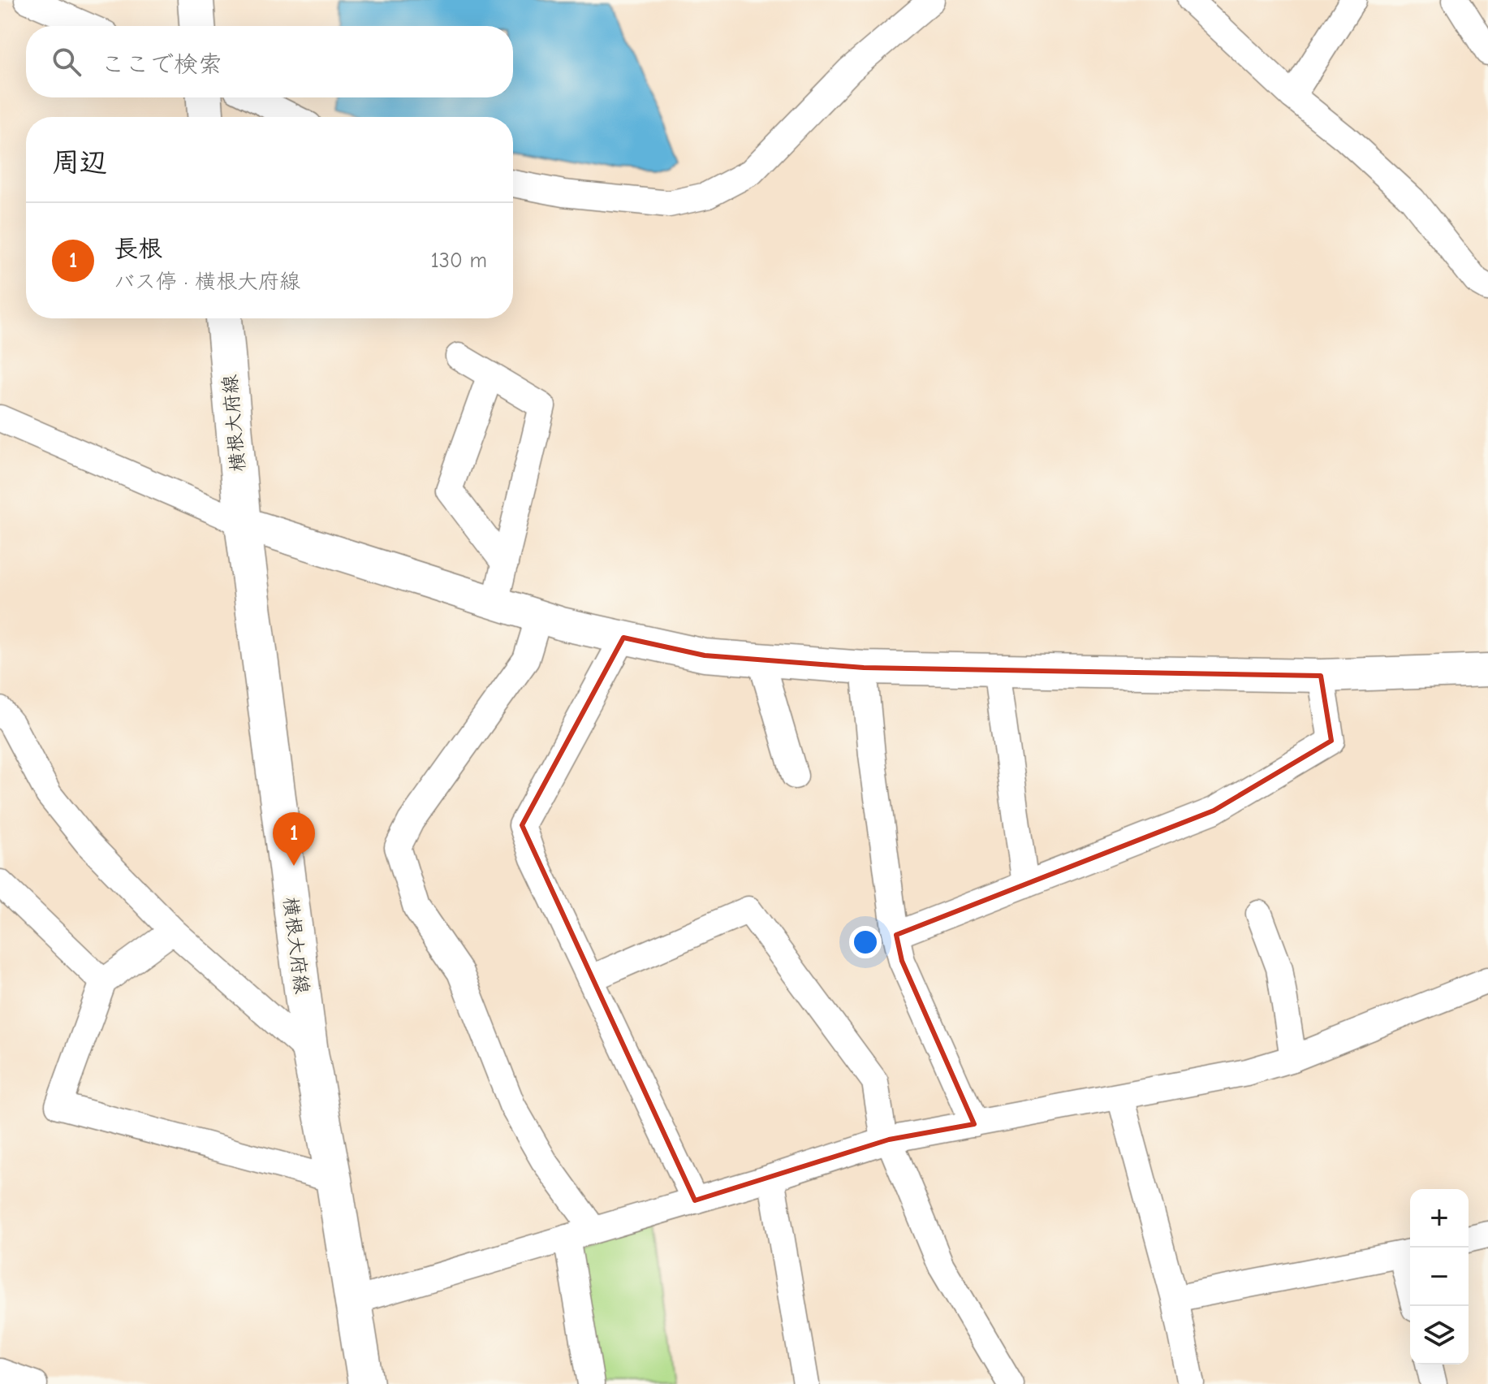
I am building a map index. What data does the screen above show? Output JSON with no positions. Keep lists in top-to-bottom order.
{
  "streets": {
    "main road": ["横根大府線"]
  },
  "page": {
    "search": "ここで検索",
    "heading": "周辺",
    "list": [
      {
        "mark": "1",
        "name": "長根",
        "note": "バス停 · 横根大府線",
        "value": "130 m"
      }
    ],
    "pins": "1",
    "map_buttons": ["+", "−"]
  }
}
